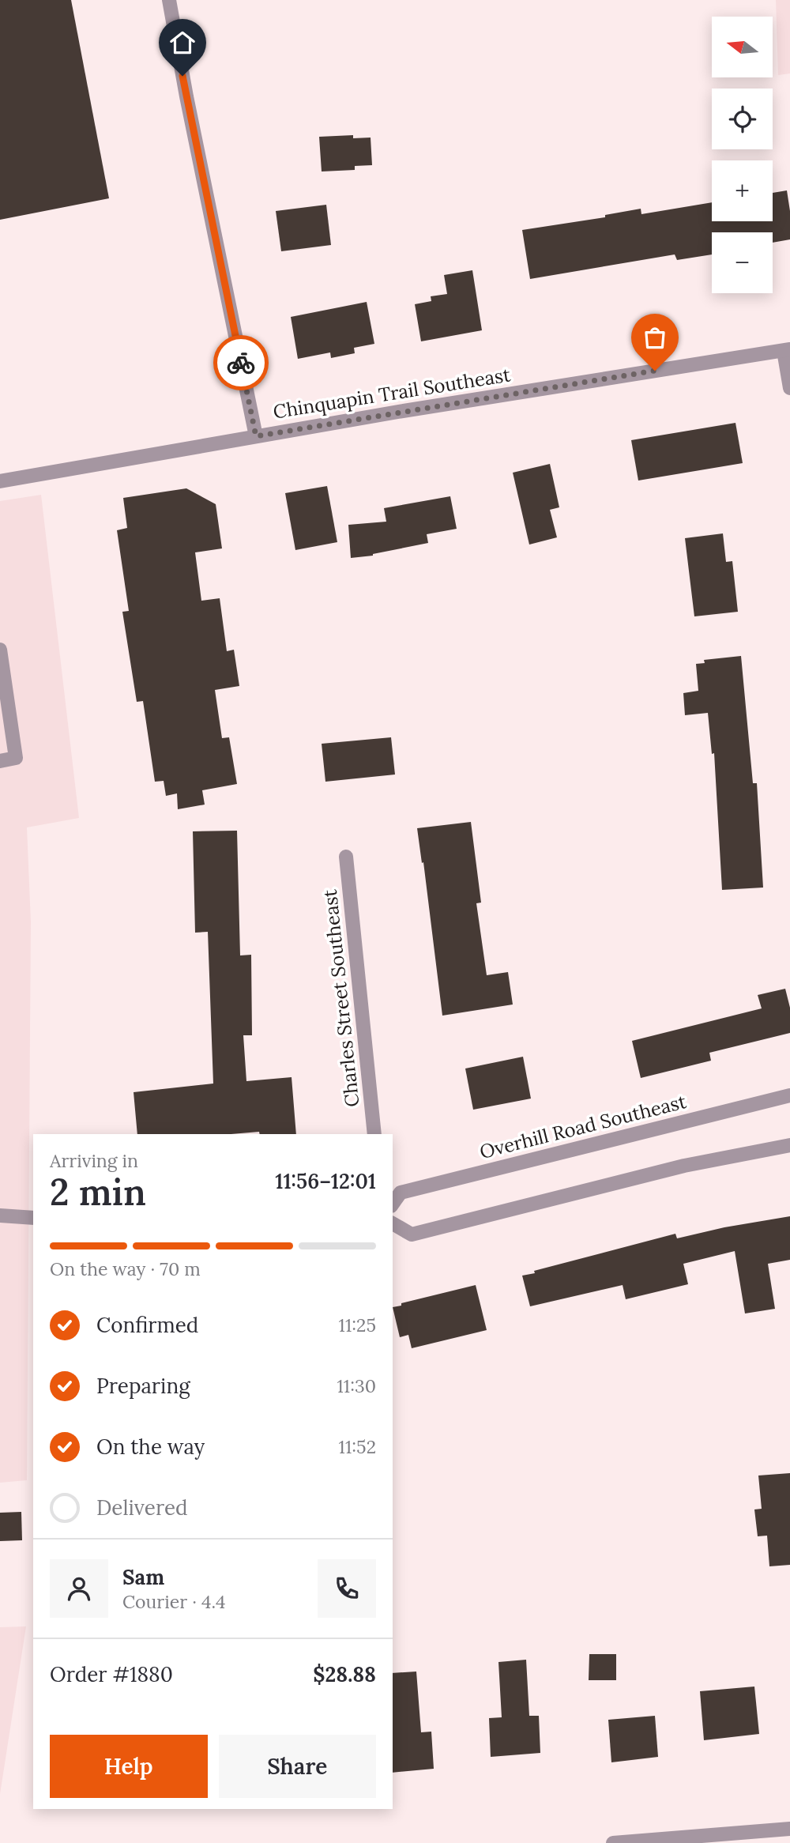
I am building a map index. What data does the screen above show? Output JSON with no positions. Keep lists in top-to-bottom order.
{
  "streets": {
    "street": ["Chinquapin Trail Southeast", "Charles Street Southeast", "Overhill Road Southeast"]
  },
  "north": "left",
  "page": {
    "map_buttons": ["+", "−"],
    "heading": ["2 min", "Arriving in", "11:56–12:01"],
    "panel": [
      "Sam",
      "Courier · 4.4",
      "Order #1880",
      "$28.88"
    ],
    "bar": "On the way · 70 m",
    "list": [
      ["Confirmed", "11:25"],
      ["Preparing", "11:30"],
      ["On the way", "11:52"],
      "Delivered"
    ],
    "buttons": ["Help", "Share"]
  }
}
